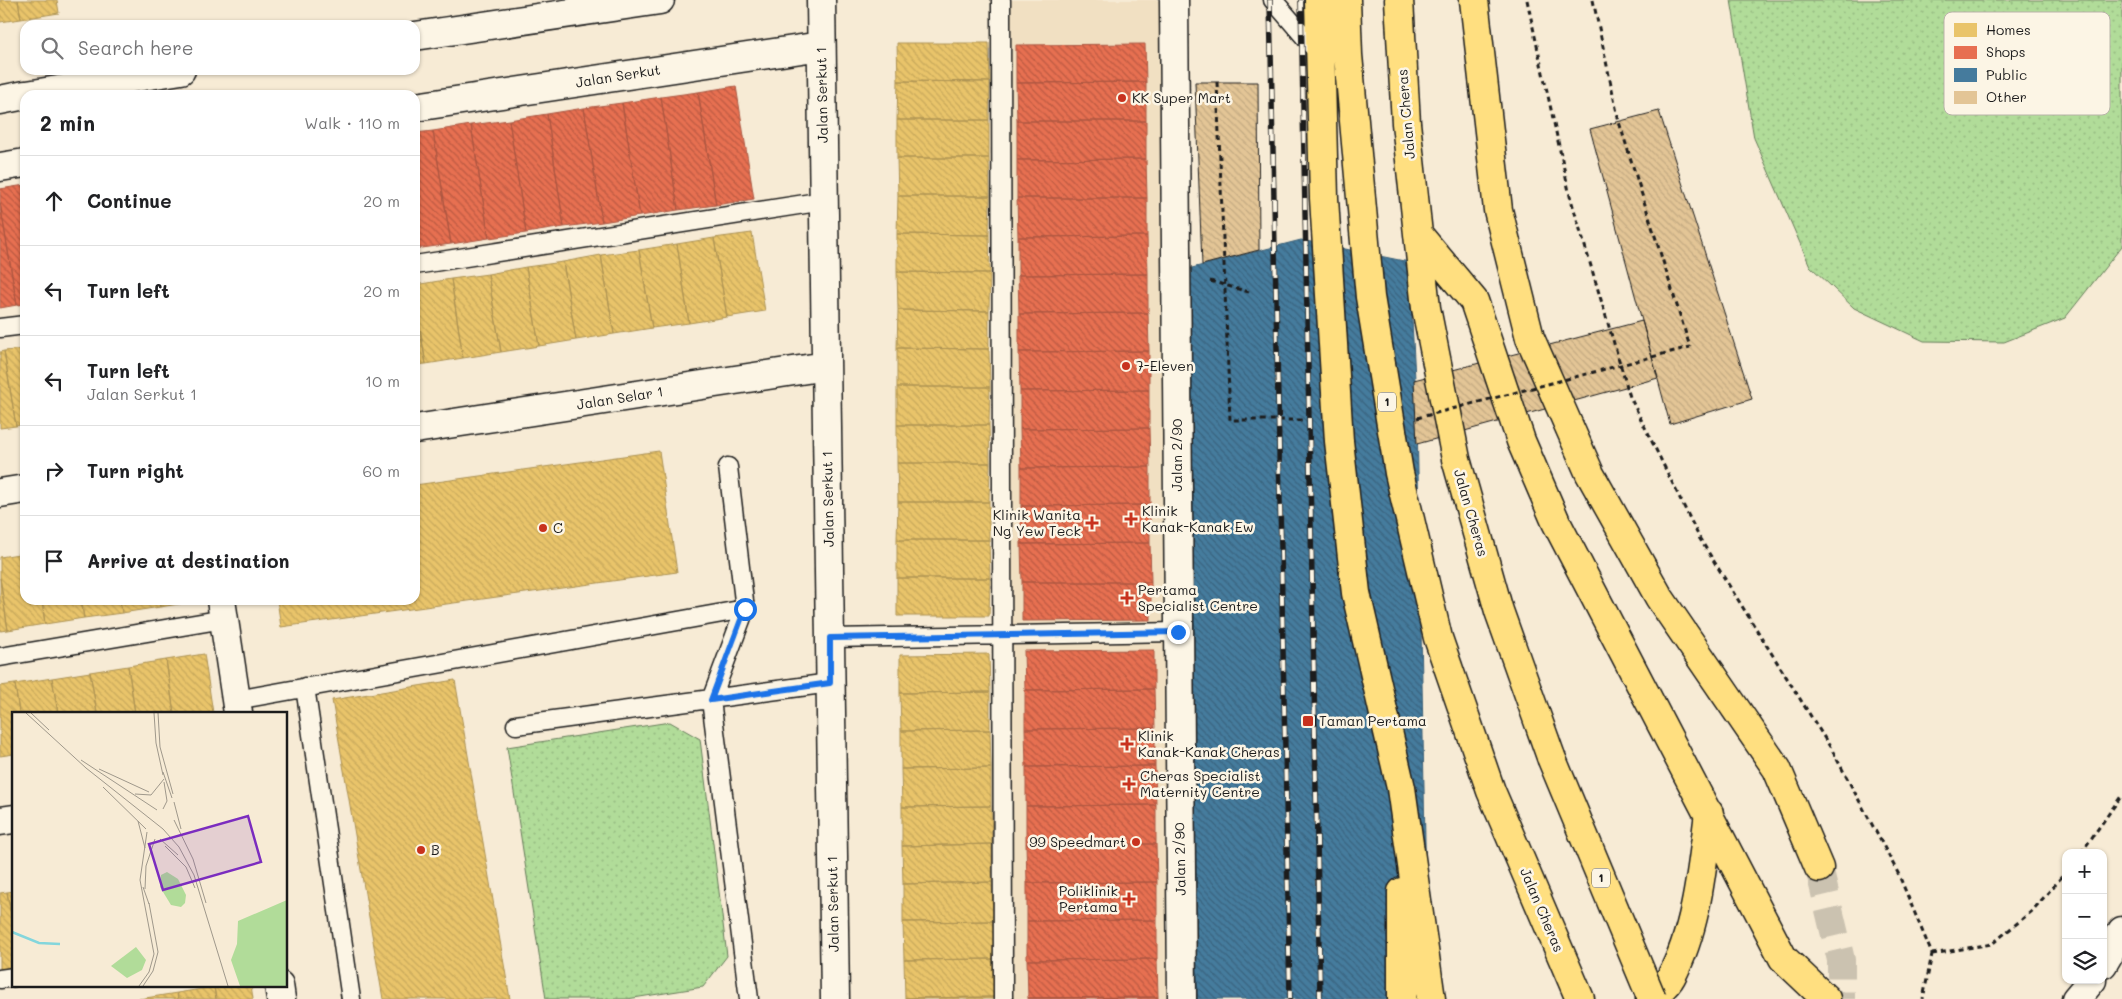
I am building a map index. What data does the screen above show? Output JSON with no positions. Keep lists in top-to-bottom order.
{
  "streets": {
    "highway": ["Jalan Cheras", "1"],
    "street": [
      "Jalan Serkut",
      "Jalan Serkut 1",
      "Jalan Selar 1",
      "Jalan 2/90"
    ]
  },
  "crossings": [
    ["Jalan Serkut", "Jalan Serkut 1"],
    ["Jalan Serkut 1", "Jalan Selar 1"]
  ],
  "places": {
    "other": [
      "KK Super Mart",
      "7-Eleven",
      "C",
      "99 Speedmart",
      "B"
    ],
    "health": [
      "Klinik Kanak-Kanak Ew",
      "Klinik Wanita Ng Yew Teck",
      "Pertama Specialist Centre",
      "Klinik Kanak-Kanak Cheras",
      "Cheras Specialist Maternity Centre",
      "Poliklinik Pertama"
    ],
    "transit": ["Taman Pertama"]
  },
  "legend": [
    "Homes",
    "Shops",
    "Public",
    "Other"
  ],
  "page": {
    "search": "Search here",
    "heading": ["2 min", "Walk · 110 m"],
    "list": [
      ["Continue", "20 m"],
      ["Turn left", "20 m"],
      ["Turn left", "Jalan Serkut 1", "10 m"],
      ["Turn right", "60 m"],
      "Arrive at destination"
    ],
    "map_buttons": ["+", "−"]
  }
}
